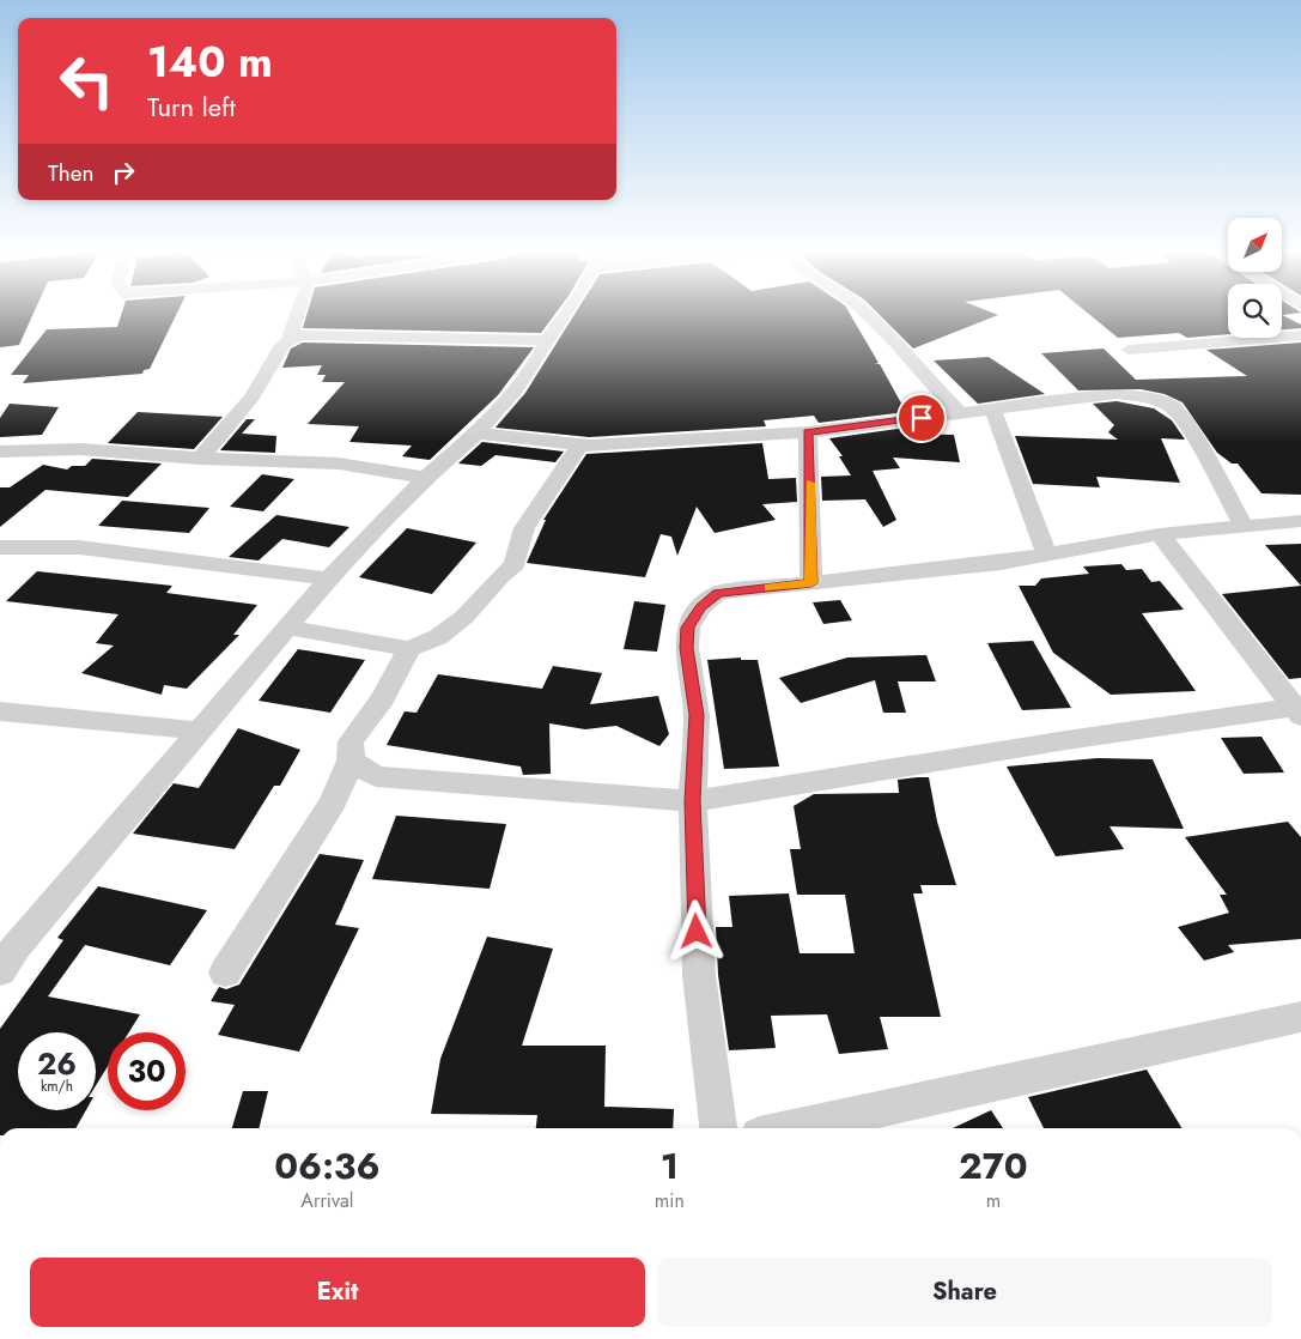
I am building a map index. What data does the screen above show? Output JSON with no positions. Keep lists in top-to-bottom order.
{
  "north": "top right",
  "page": {
    "turn": ["140 m", "Turn left"],
    "then": "Then",
    "speed": "26 km/h",
    "limit": "30",
    "eta": [
      "06:36",
      "Arrival",
      "1",
      "min",
      "270",
      "m"
    ],
    "buttons": ["Exit", "Share"]
  }
}
